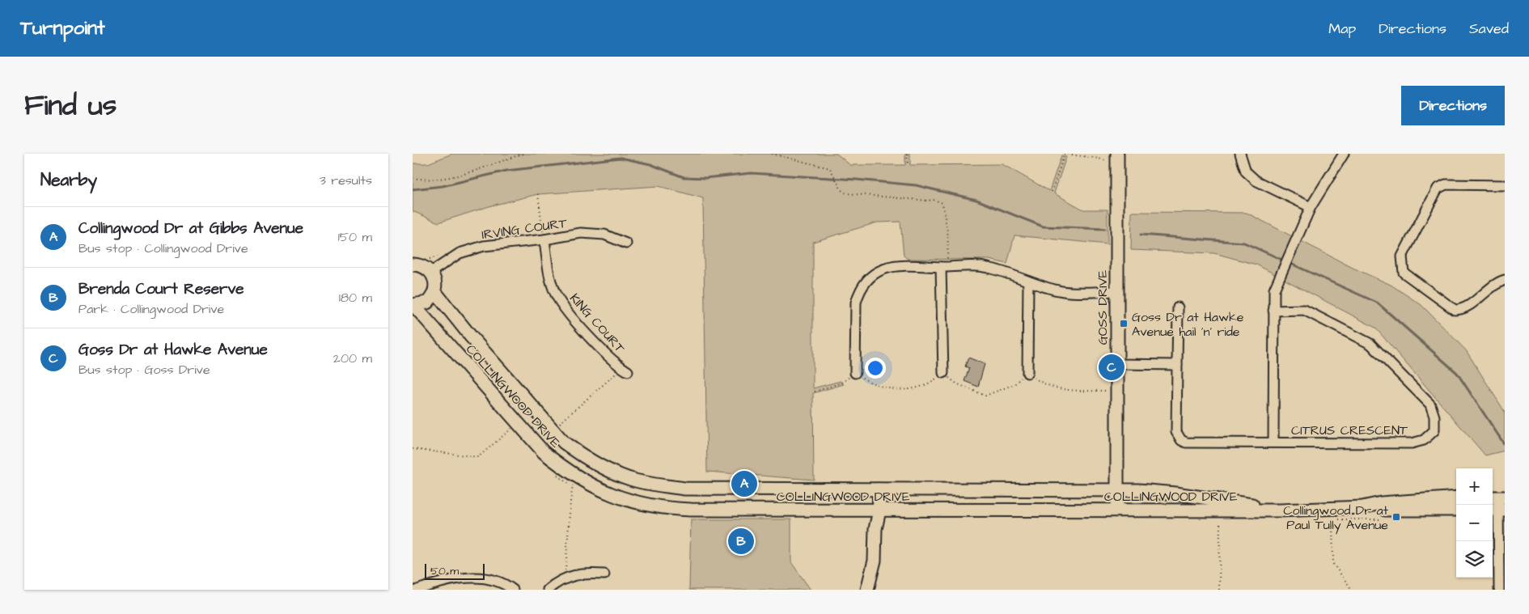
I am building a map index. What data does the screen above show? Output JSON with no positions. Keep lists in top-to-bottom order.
{
  "streets": {
    "main road": ["GOSS DRIVE", "COLLINGWOOD DRIVE"],
    "street": ["IRVING COURT", "KING COURT", "CITRUS CRESCENT"]
  },
  "crossings": [
    ["IRVING COURT", "KING COURT"],
    ["IRVING COURT", "COLLINGWOOD DRIVE"],
    ["GOSS DRIVE", "COLLINGWOOD DRIVE"]
  ],
  "places": {
    "transit": ["Goss Dr at Hawke Avenue hail 'n' ride", "Collingwood Dr at Paul Tully Avenue"]
  },
  "scale_bar": "50 m",
  "page": {
    "header": "Turnpoint",
    "nav": ["Map", "Directions", "Saved"],
    "title": "Find us",
    "buttons": "Directions",
    "heading": ["Nearby", "3 results"],
    "list": [
      {
        "mark": "A",
        "name": "Collingwood Dr at Gibbs Avenue",
        "note": "Bus stop · Collingwood Drive",
        "value": "150 m"
      },
      {
        "mark": "B",
        "name": "Brenda Court Reserve",
        "note": "Park · Collingwood Drive",
        "value": "180 m"
      },
      {
        "mark": "C",
        "name": "Goss Dr at Hawke Avenue",
        "note": "Bus stop · Goss Drive",
        "value": "200 m"
      }
    ],
    "pins": ["C", "A", "B"],
    "map_buttons": ["+", "−"],
    "scale": "50 m"
  }
}
